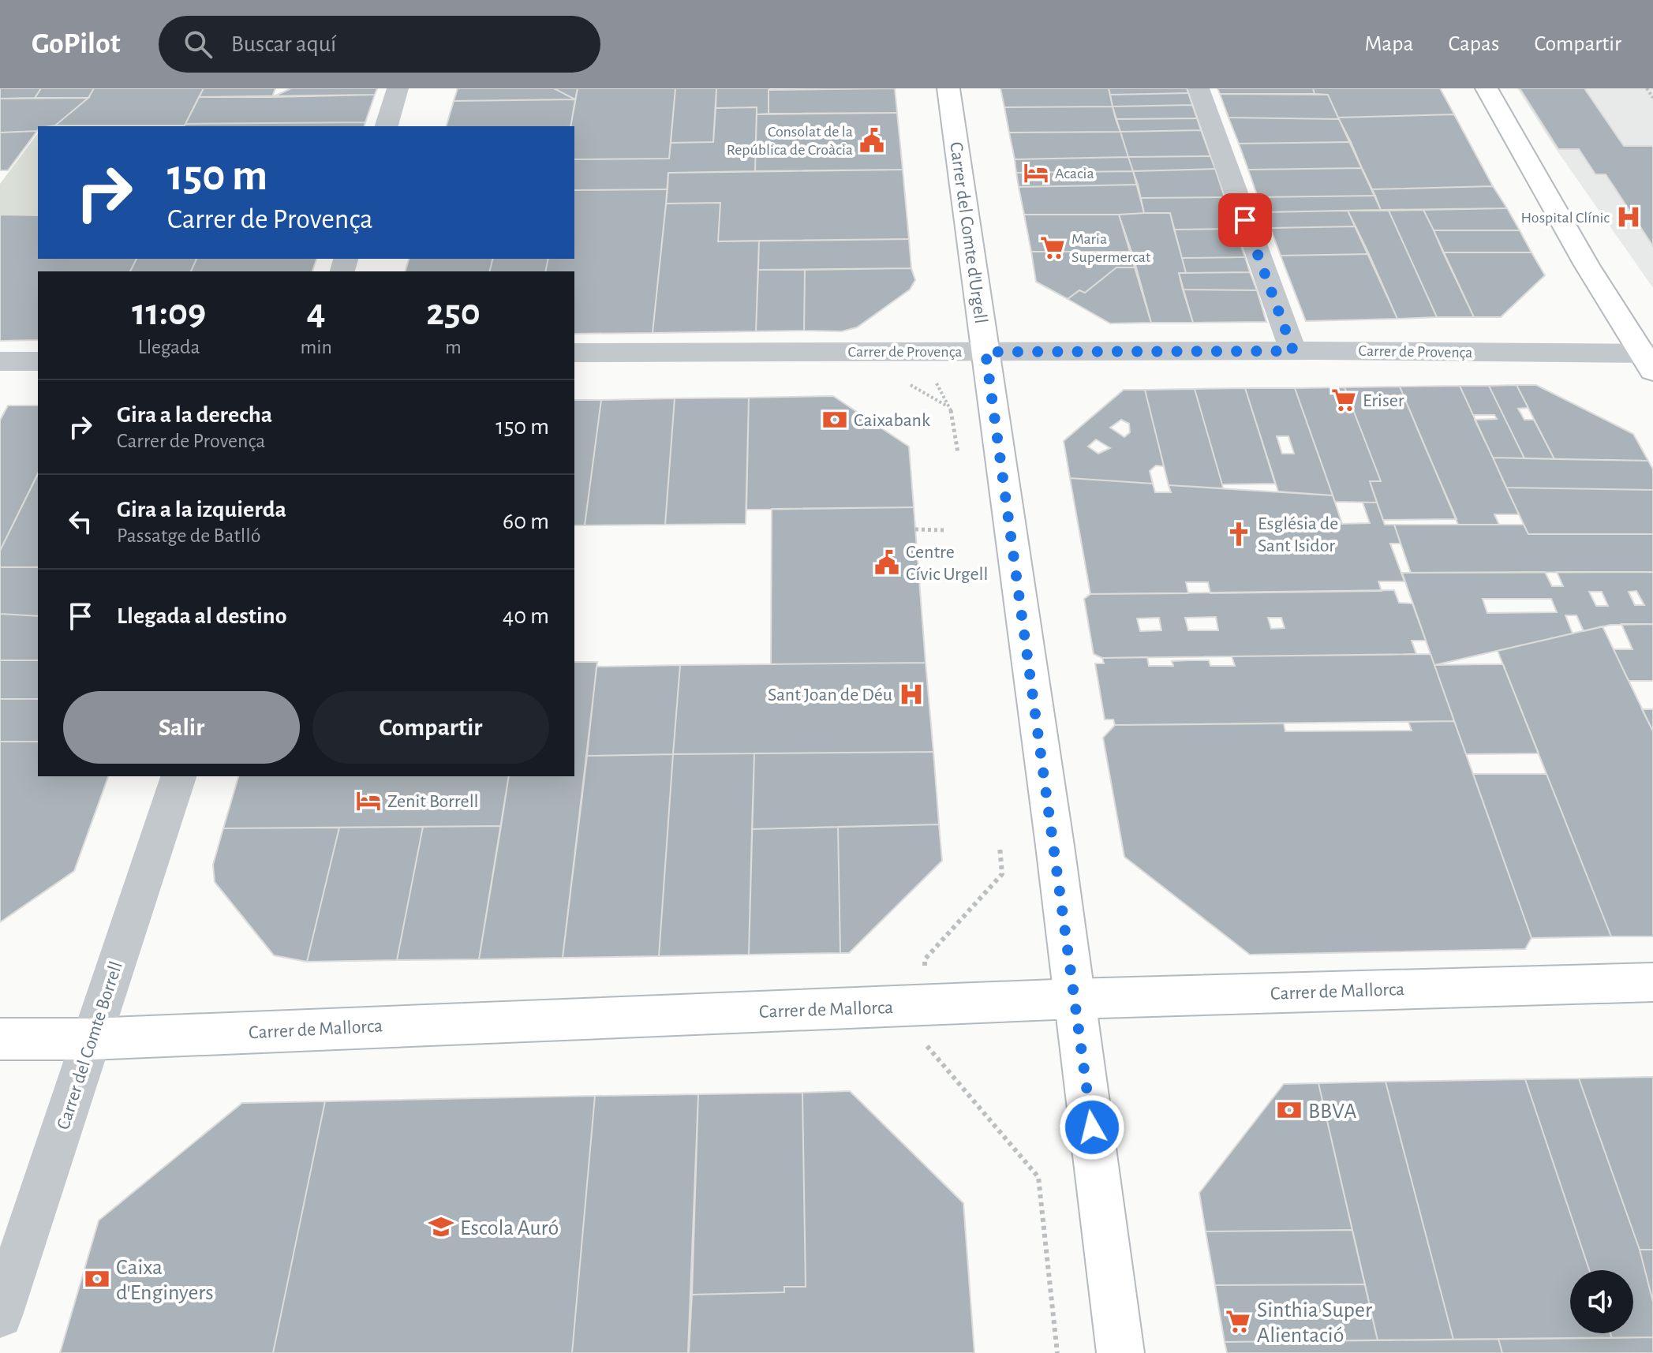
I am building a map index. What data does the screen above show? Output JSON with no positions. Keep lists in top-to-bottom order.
{
  "streets": {
    "main road": ["Carrer del Comte d'Urgell", "Carrer de Mallorca"],
    "street": ["Carrer de Provença", "Carrer del Comte Borrell"]
  },
  "crossings": [
    ["Carrer del Comte d'Urgell", "Carrer de Provença"],
    ["Carrer del Comte d'Urgell", "Carrer de Mallorca"],
    ["Carrer de Mallorca", "Carrer del Comte Borrell"]
  ],
  "places": {
    "public building": ["Consolat de la República de Croàcia", "Centre Cívic Urgell"],
    "hotel": ["Acacia", "Zenit Borrell"],
    "hospital": ["Hospital Clínic", "Sant Joan de Déu"],
    "supermarket": ["Maria Supermercat", "Eriser", "Sinthia Super Alientació"],
    "bank": ["Caixabank", "BBVA", "Caixa d'Enginyers"],
    "church": ["Església de Sant Isidor"],
    "school or university": ["Escola Auró"]
  },
  "page": {
    "header": "GoPilot",
    "search": "Buscar aquí",
    "nav": ["Mapa", "Capas", "Compartir"],
    "turn": ["150 m", "Carrer de Provença"],
    "eta": [
      "11:09",
      "Llegada",
      "4",
      "min",
      "250",
      "m"
    ],
    "list": [
      {
        "name": "Gira a la derecha",
        "note": "Carrer de Provença",
        "value": "150 m"
      },
      {
        "name": "Gira a la izquierda",
        "note": "Passatge de Batlló",
        "value": "60 m"
      },
      {
        "name": "Llegada al destino",
        "value": "40 m"
      }
    ],
    "buttons": ["Salir", "Compartir"]
  }
}
